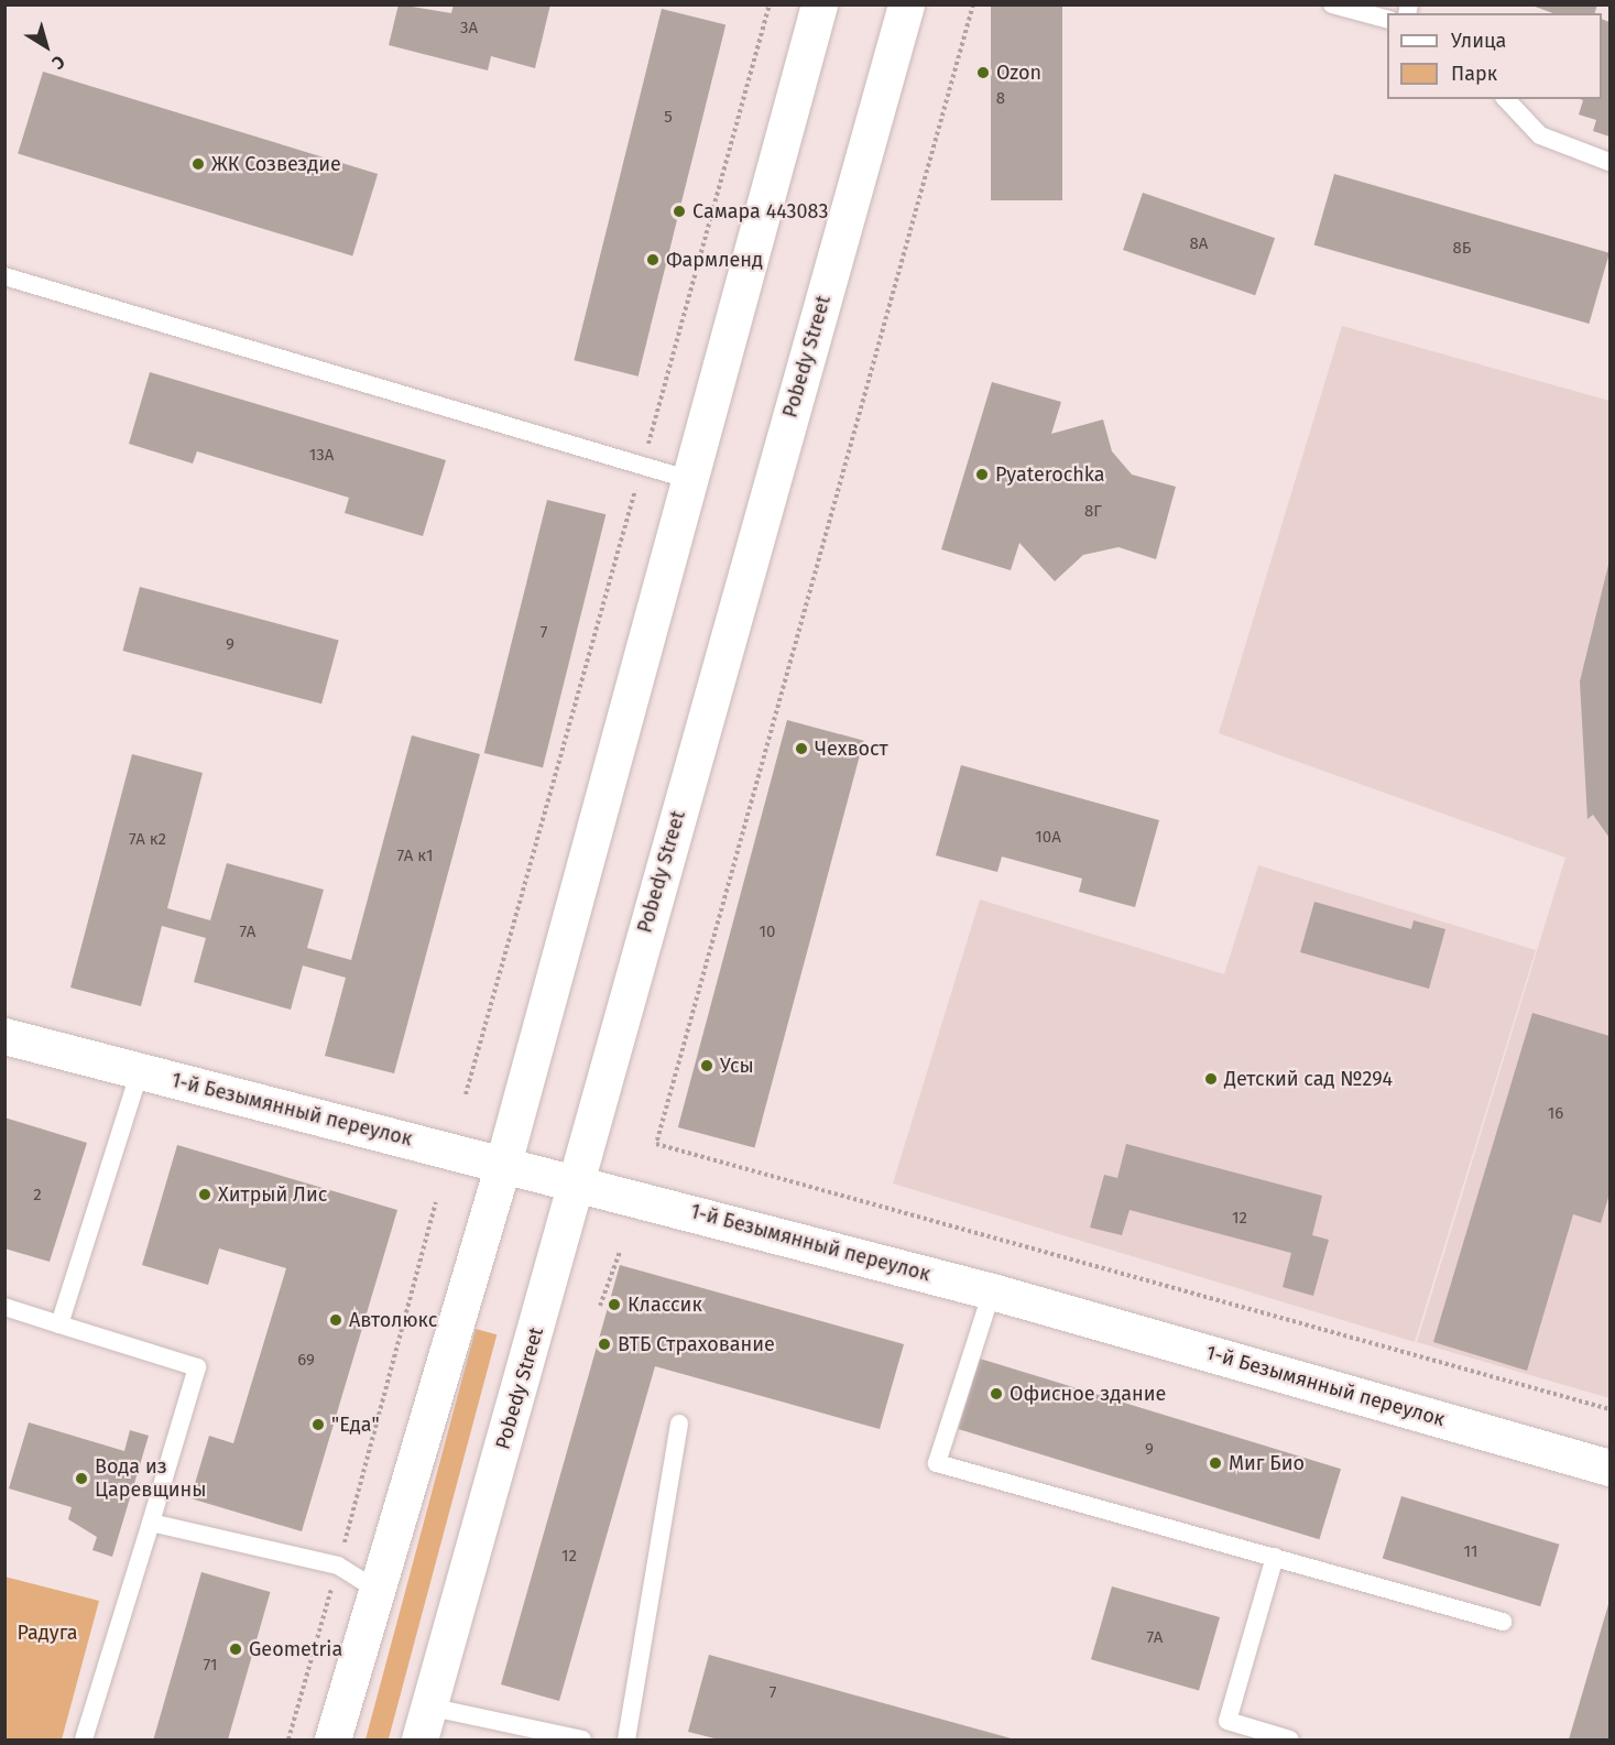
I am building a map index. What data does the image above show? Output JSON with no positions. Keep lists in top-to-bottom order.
{
  "streets": {
    "main road": ["Pobedy Street", "1-й Безымянный переулок"]
  },
  "crossings": [
    ["Pobedy Street", "1-й Безымянный переулок"]
  ],
  "parks": ["Радyга"],
  "places": [
    "Ozon",
    "ЖК Созвездие",
    "Самара 443083",
    "Фармленд",
    "Pyaterochka",
    "Чехвост",
    "Усы",
    "Детский сад №294",
    "Хитрый Лис",
    "Классик",
    "Автолюкс",
    "ВТБ Страхование",
    "Офисное здание",
    "\"Еда\"",
    "Миг Био",
    "Вода из Царевщины",
    "Geometria"
  ],
  "house_numbers": [
    "3А",
    "8",
    "5",
    "8А",
    "8Б",
    "13А",
    "8Г",
    "7",
    "9",
    "10А",
    "7А к2",
    "7А к1",
    "7А",
    "10",
    "16",
    "2",
    "12",
    "69",
    "9",
    "11",
    "12",
    "7А",
    "71",
    "7"
  ],
  "legend": ["Улица", "Парк"],
  "north": "bottom right"
}
